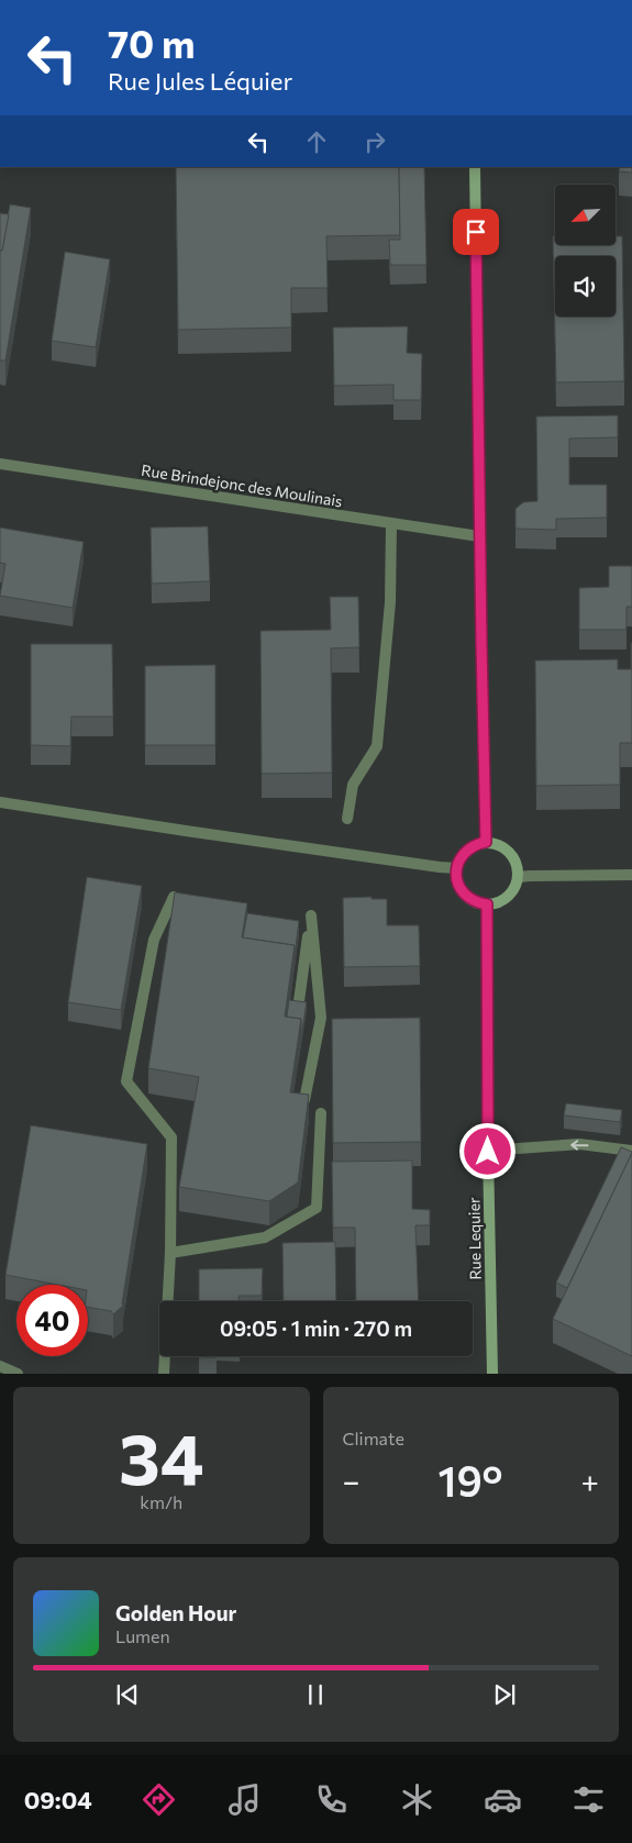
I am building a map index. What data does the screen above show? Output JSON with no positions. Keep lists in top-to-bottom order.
{
  "streets": {
    "street": ["Rue Brindejonc des Moulinais", "Rue Lequier"]
  },
  "north": "bottom left",
  "page": {
    "turn": ["70 m", "Rue Jules Léquier"],
    "limit": "40",
    "trip": "09:05 · 1 min · 270 m",
    "tile": [
      ["34", "km/h"],
      "Climate"
    ],
    "heat": ["−", "19°", "+"],
    "song": ["Golden Hour", "Lumen"],
    "tabs": "09:04"
  }
}
